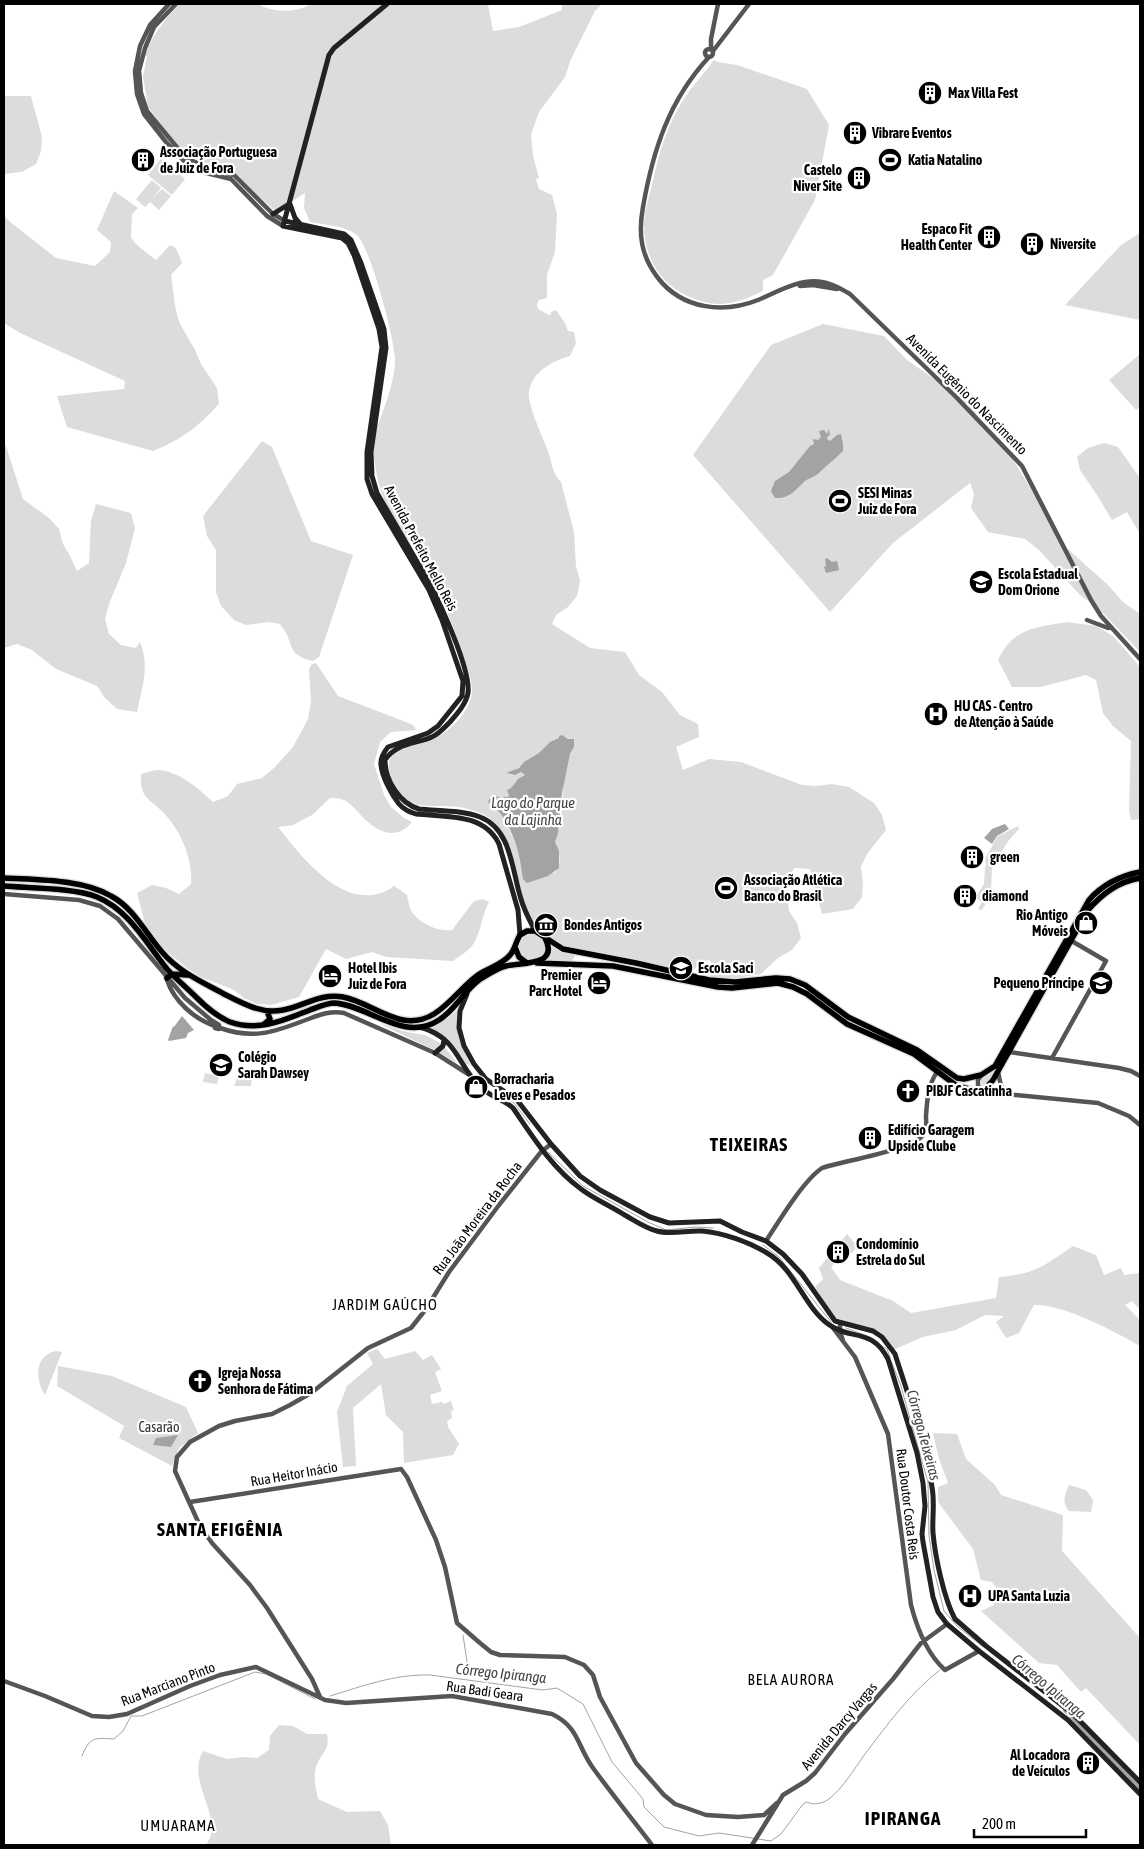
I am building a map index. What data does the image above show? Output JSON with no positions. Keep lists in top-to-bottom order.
{
  "streets": {
    "main road": ["Avenida Prefeito Mello Reis"],
    "street": [
      "Avenida Eugênio do Nascimento",
      "Rua João Moreira da Rocha",
      "Rua Heitor Inácio",
      "Rua Doutor Costa Reis",
      "Rua Marciano Pinto",
      "Rua Badi Geara",
      "Avenida Darcy Vargas"
    ]
  },
  "crossings": [
    ["Rua João Moreira da Rocha", "Rua Heitor Inácio"],
    ["Rua Heitor Inácio", "Avenida Darcy Vargas"],
    ["Rua Doutor Costa Reis", "Avenida Darcy Vargas"],
    ["Rua Marciano Pinto", "Rua Badi Geara"]
  ],
  "districts": [
    "TEIXEIRAS",
    "JARDIM GAÚCHO",
    "SANTA EFIGÊNIA",
    "BELA AURORA",
    "IPIRANGA",
    "UMUARAMA"
  ],
  "water": ["Lago do Parque da Lajinha", "Córrego Teixeiras", "Córrego Ipiranga"],
  "parks": ["Casarão"],
  "places": {
    "building": [
      "Max Villa Fest",
      "Vibrare Eventos",
      "Associação Portuguesa de Juiz de Fora",
      "Castelo Niver Site",
      "Espaco Fit Health Center",
      "Niversite",
      "green",
      "diamond",
      "Edifício Garagem Upside Clube",
      "Condomínio Estrela do Sul",
      "Al Locadora de Veículos"
    ],
    "sports": ["Katia Natalino", "SESI Minas Juiz de Fora", "Associação Atlética Banco do Brasil"],
    "school or university": [
      "Escola Estadual Dom Orione",
      "Escola Saci",
      "Pequeno Príncipe",
      "Colégio Sarah Dawsey"
    ],
    "hospital": ["HU CAS - Centro de Atenção à Saúde", "UPA Santa Luzia"],
    "shop": ["Rio Antigo Móveis", "Borracharia Leves e Pesados"],
    "museum": ["Bondes Antigos"],
    "hotel": ["Hotel Ibis Juiz de Fora", "Premier Parc Hotel"],
    "church": ["PIBJF Cascatinha", "Igreja Nossa Senhora de Fátima"]
  },
  "scale_bar": "200 m"
}
